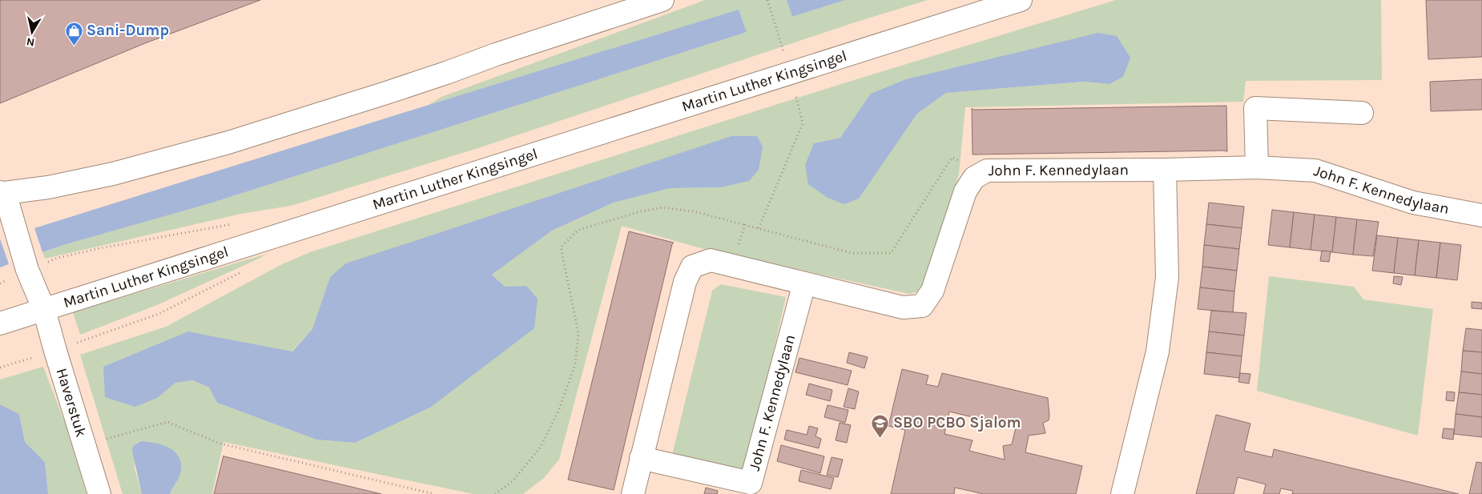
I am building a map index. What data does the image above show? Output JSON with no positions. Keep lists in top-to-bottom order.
{
  "streets": {
    "street": ["Martin Luther Kingsingel", "John F. Kennedylaan", "Haverstuk"]
  },
  "crossings": [
    ["Martin Luther Kingsingel", "Haverstuk"]
  ],
  "places": {
    "shop": ["Sani-Dump"],
    "school or university": ["SBO PCBO Sjalom"]
  },
  "north": "bottom"
}
